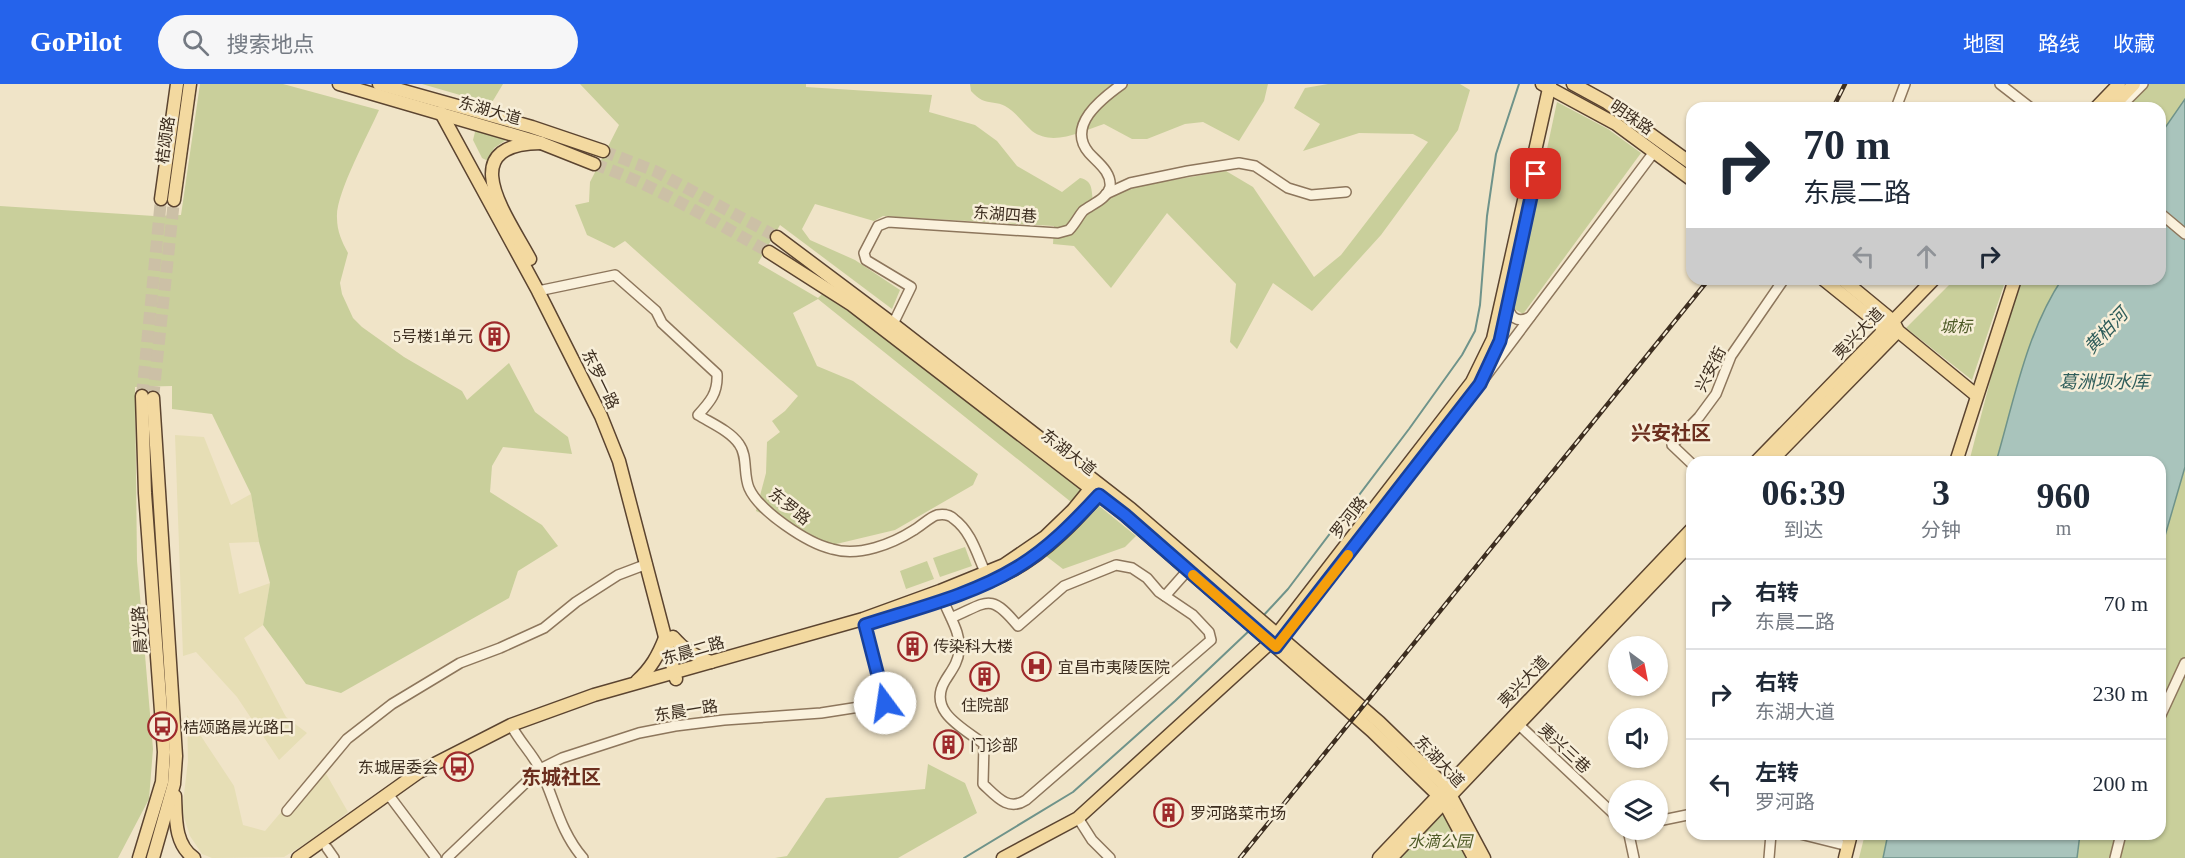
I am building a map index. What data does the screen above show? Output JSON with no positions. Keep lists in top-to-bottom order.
{
  "streets": {
    "main road": [
      "东湖大道",
      "明珠路",
      "桔颂路",
      "夷兴大道",
      "东罗一路",
      "罗河路",
      "晨光路",
      "东晨二路"
    ],
    "street": [
      "东湖四巷",
      "兴安街",
      "东罗路",
      "东晨一路",
      "夷兴三巷"
    ]
  },
  "crossings": [
    ["东湖大道", "东湖四巷"],
    ["东湖大道", "夷兴大道"],
    ["东湖大道", "东罗一路"],
    ["东湖大道", "罗河路"],
    ["东湖大道", "东晨二路"],
    ["明珠路", "罗河路"],
    ["夷兴大道", "夷兴三巷"],
    ["东罗一路", "东罗路"],
    ["东罗一路", "东晨二路"],
    ["东罗路", "东晨二路"],
    ["东晨二路", "东晨一路"]
  ],
  "districts": ["兴安社区", "东城社区"],
  "water": ["黄柏河", "葛洲坝水库"],
  "parks": ["城标", "水滴公园"],
  "places": {
    "building": [
      "5号楼1单元",
      "传染科大楼",
      "住院部",
      "门诊部",
      "罗河路菜市场"
    ],
    "hospital": ["宜昌市夷陵医院"],
    "bus stop": ["桔颂路晨光路口", "东城居委会"]
  },
  "north": "bottom right",
  "page": {
    "header": "GoPilot",
    "search": "搜索地点",
    "nav": ["地图", "路线", "收藏"],
    "turn": ["70 m", "东晨二路"],
    "eta": [
      "06:39",
      "到达",
      "3",
      "分钟",
      "960",
      "m"
    ],
    "list": [
      {
        "name": "右转",
        "note": "东晨二路",
        "value": "70 m"
      },
      {
        "name": "右转",
        "note": "东湖大道",
        "value": "230 m"
      },
      {
        "name": "左转",
        "note": "罗河路",
        "value": "200 m"
      }
    ]
  }
}
